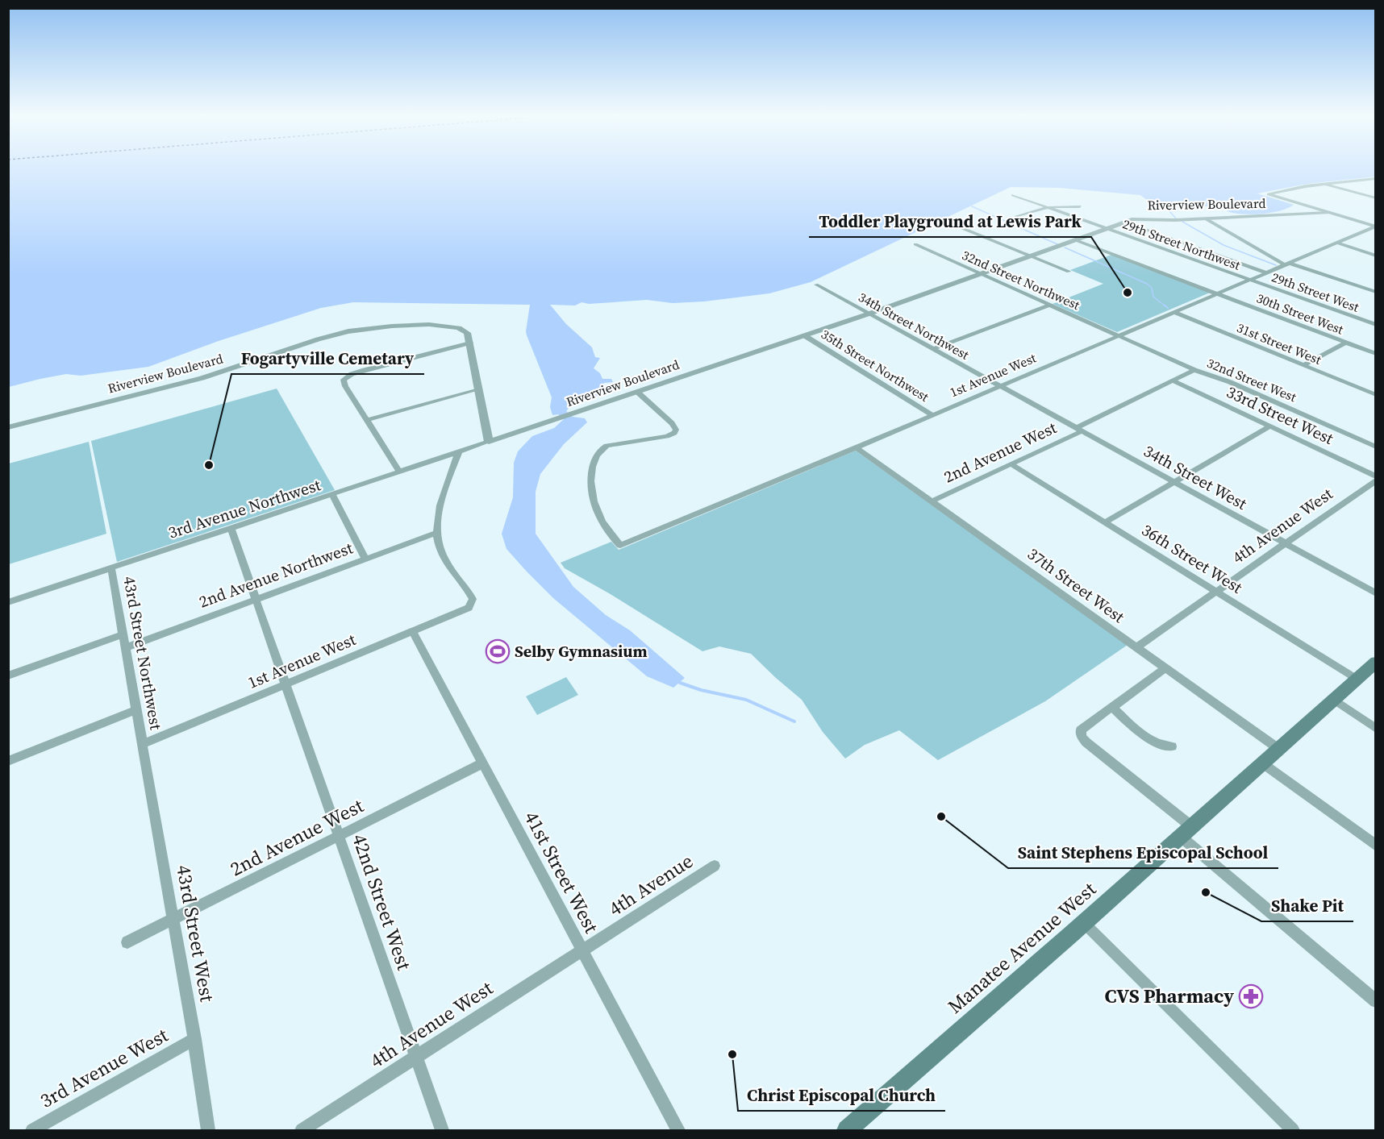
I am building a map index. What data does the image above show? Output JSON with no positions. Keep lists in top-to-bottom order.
{
  "streets": {
    "main road": ["Manatee Avenue West"],
    "street": [
      "Riverview Boulevard",
      "29th Street Northwest",
      "32nd Street Northwest",
      "29th Street West",
      "30th Street West",
      "34th Street Northwest",
      "31st Street West",
      "35th Street Northwest",
      "1st Avenue West",
      "32nd Street West",
      "33rd Street West",
      "2nd Avenue West",
      "34th Street West",
      "3rd Avenue Northwest",
      "4th Avenue West",
      "36th Street West",
      "2nd Avenue Northwest",
      "37th Street West",
      "43rd Street Northwest",
      "41st Street West",
      "4th Avenue",
      "42nd Street West",
      "43rd Street West",
      "3rd Avenue West"
    ]
  },
  "crossings": [
    ["Riverview Boulevard", "29th Street Northwest"],
    ["Riverview Boulevard", "32nd Street Northwest"],
    ["Riverview Boulevard", "30th Street West"],
    ["Riverview Boulevard", "34th Street Northwest"],
    ["Riverview Boulevard", "35th Street Northwest"],
    ["Riverview Boulevard", "1st Avenue West"],
    ["Riverview Boulevard", "3rd Avenue Northwest"],
    ["29th Street Northwest", "29th Street West"],
    ["29th Street Northwest", "1st Avenue West"],
    ["32nd Street Northwest", "1st Avenue West"],
    ["32nd Street Northwest", "32nd Street West"],
    ["29th Street West", "1st Avenue West"],
    ["30th Street West", "1st Avenue West"],
    ["34th Street Northwest", "1st Avenue West"],
    ["34th Street Northwest", "34th Street West"],
    ["31st Street West", "1st Avenue West"],
    ["35th Street Northwest", "1st Avenue West"],
    ["1st Avenue West", "32nd Street West"],
    ["1st Avenue West", "34th Street West"],
    ["1st Avenue West", "2nd Avenue Northwest"],
    ["1st Avenue West", "37th Street West"],
    ["1st Avenue West", "43rd Street Northwest"],
    ["1st Avenue West", "41st Street West"],
    ["1st Avenue West", "42nd Street West"],
    ["1st Avenue West", "43rd Street West"],
    ["32nd Street West", "2nd Avenue West"],
    ["33rd Street West", "2nd Avenue West"],
    ["2nd Avenue West", "34th Street West"],
    ["2nd Avenue West", "36th Street West"],
    ["2nd Avenue West", "37th Street West"],
    ["2nd Avenue West", "41st Street West"],
    ["2nd Avenue West", "42nd Street West"],
    ["2nd Avenue West", "43rd Street West"],
    ["34th Street West", "4th Avenue West"],
    ["3rd Avenue Northwest", "43rd Street Northwest"],
    ["3rd Avenue Northwest", "42nd Street West"],
    ["4th Avenue West", "36th Street West"],
    ["4th Avenue West", "37th Street West"],
    ["4th Avenue West", "41st Street West"],
    ["4th Avenue West", "4th Avenue"],
    ["4th Avenue West", "42nd Street West"],
    ["36th Street West", "Manatee Avenue West"],
    ["2nd Avenue Northwest", "43rd Street Northwest"],
    ["2nd Avenue Northwest", "42nd Street West"],
    ["37th Street West", "Manatee Avenue West"],
    ["43rd Street Northwest", "43rd Street West"],
    ["41st Street West", "4th Avenue"],
    ["43rd Street West", "3rd Avenue West"]
  ],
  "places": {
    "other": [
      "Toddler Playground at Lewis Park",
      "Fogartyville Cemetary",
      "Saint Stephens Episcopal School",
      "Shake Pit",
      "Christ Episcopal Church"
    ],
    "sports": ["Selby Gymnasium"],
    "pharmacy": ["CVS Pharmacy"]
  }
}
